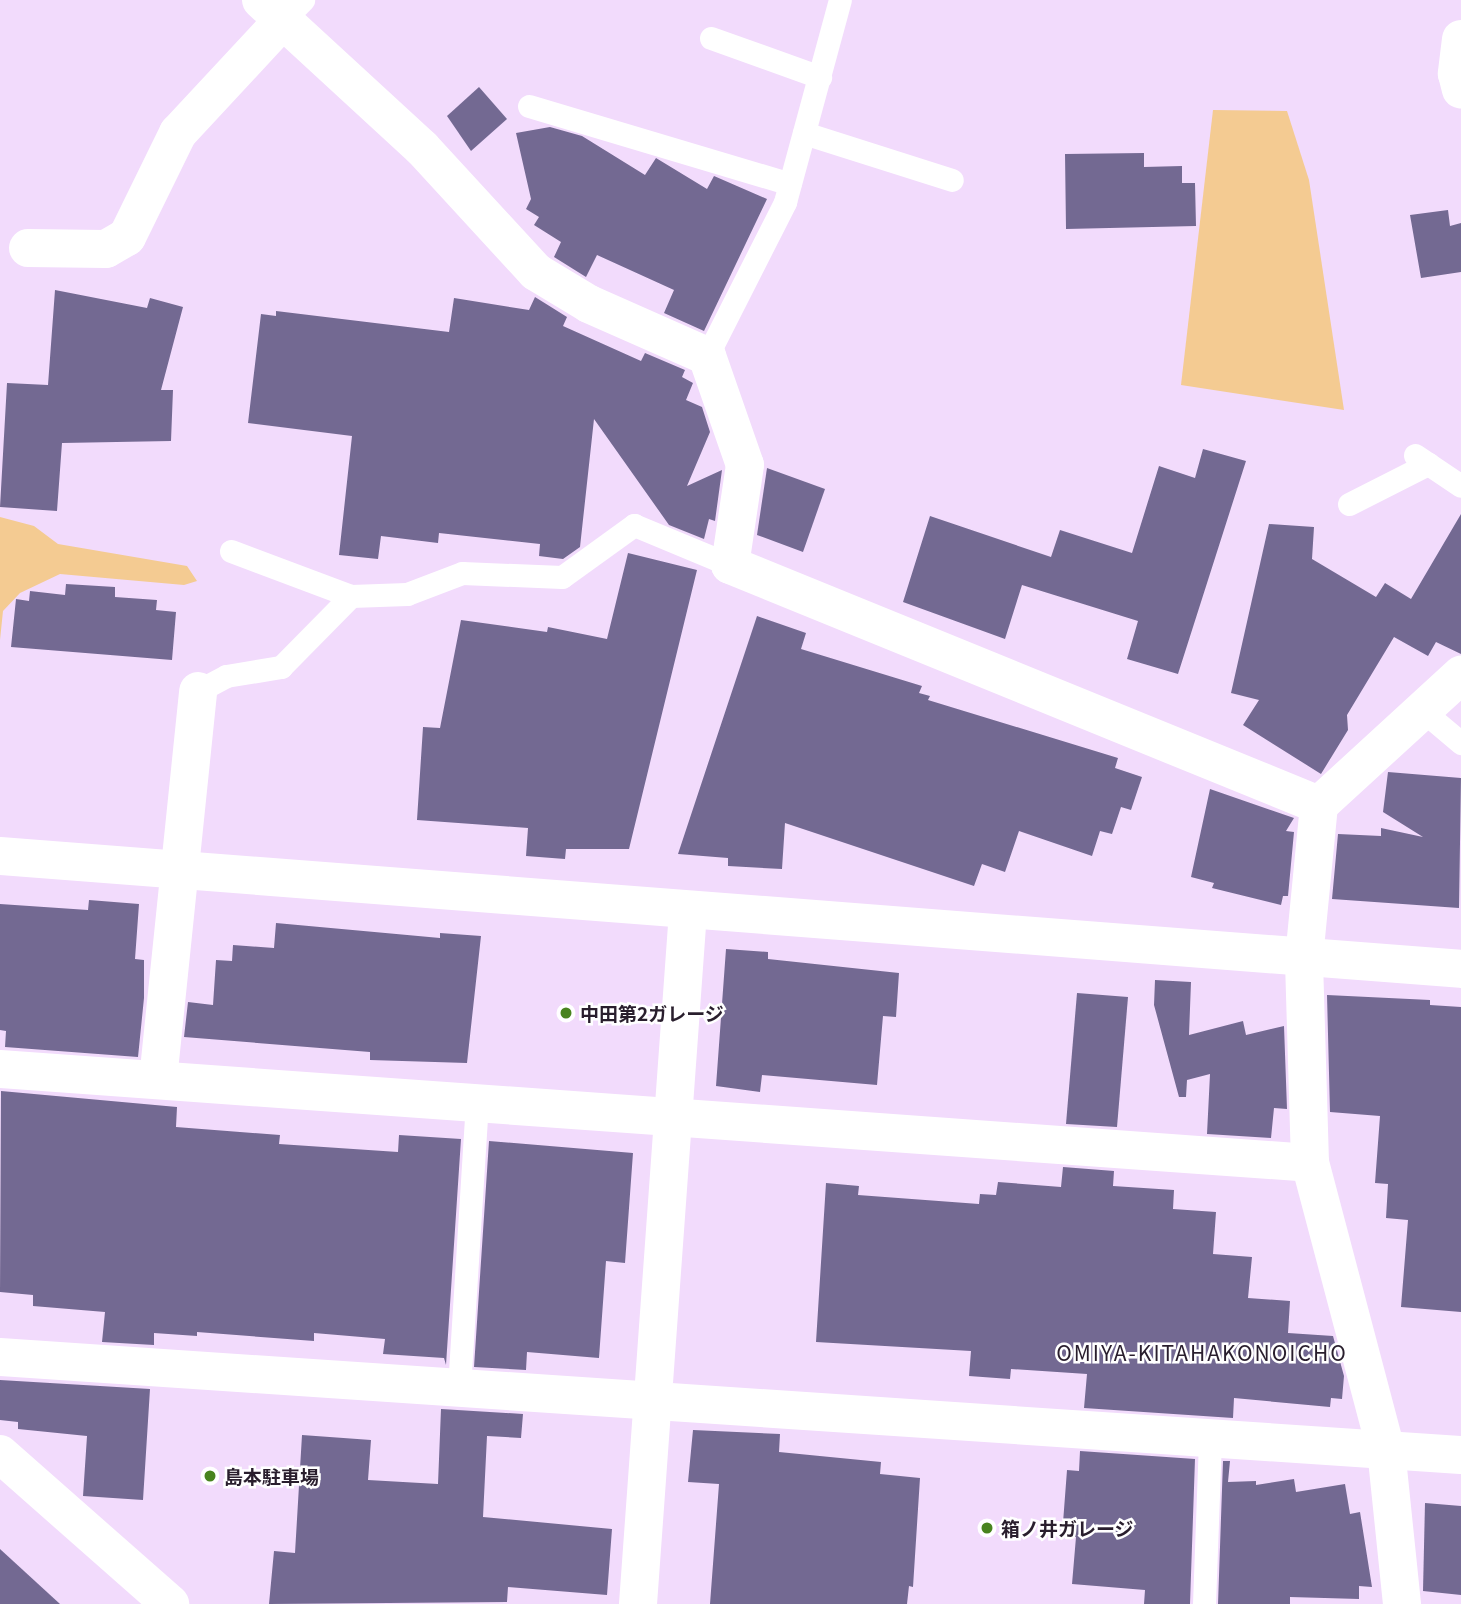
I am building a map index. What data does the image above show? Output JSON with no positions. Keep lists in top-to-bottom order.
{
  "districts": ["OMIYA-KITAHAKONOICHO"],
  "places": ["中田第2ガレージ", "島本駐車場", "箱ノ井ガレージ"]
}
